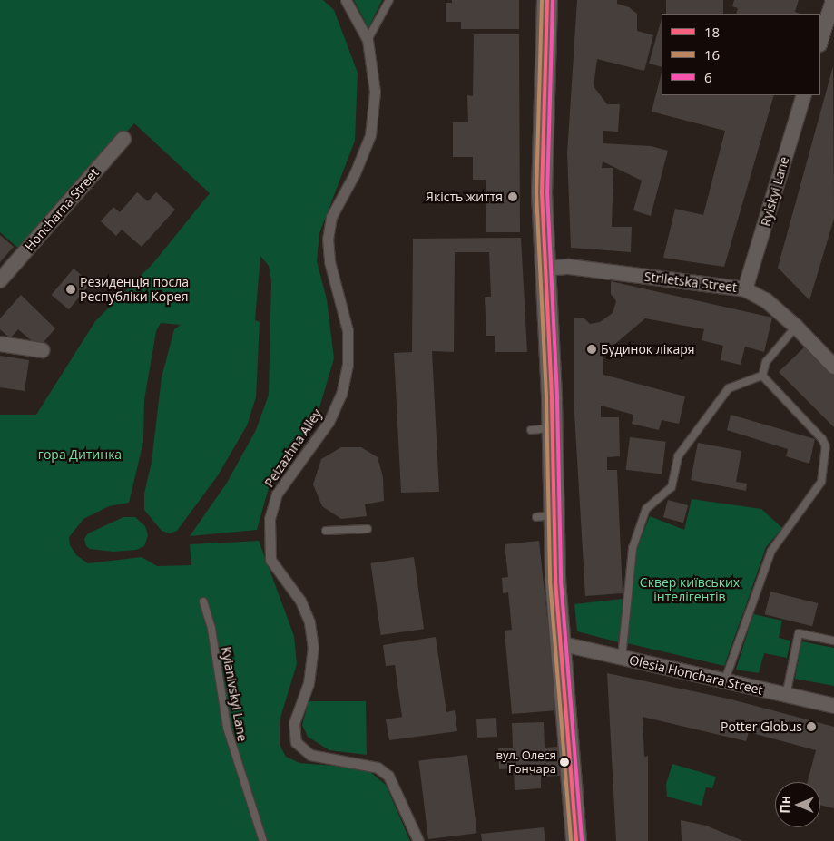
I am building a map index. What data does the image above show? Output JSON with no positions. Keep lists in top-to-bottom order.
{
  "streets": {
    "street": [
      "Rylskyi Lane",
      "Honcharna Street",
      "Striletska Street",
      "Peizazhna Alley",
      "Olesia Honchara Street"
    ],
    "lane": ["Kyianivskyi Lane"]
  },
  "crossings": [
    ["Rylskyi Lane", "Striletska Street"]
  ],
  "parks": ["гора Дитинка", "Сквер київських інтелігентів"],
  "places": [
    "Якість життя",
    "Резиденція посла Республіки Корея",
    "Будинок лікаря",
    "Potter Globus",
    "вул. Олеся Гончара"
  ],
  "lines": ["transit line 18", "transit line 16", "transit line 6"],
  "legend": ["18", "16", "6"],
  "north": "left"
}
